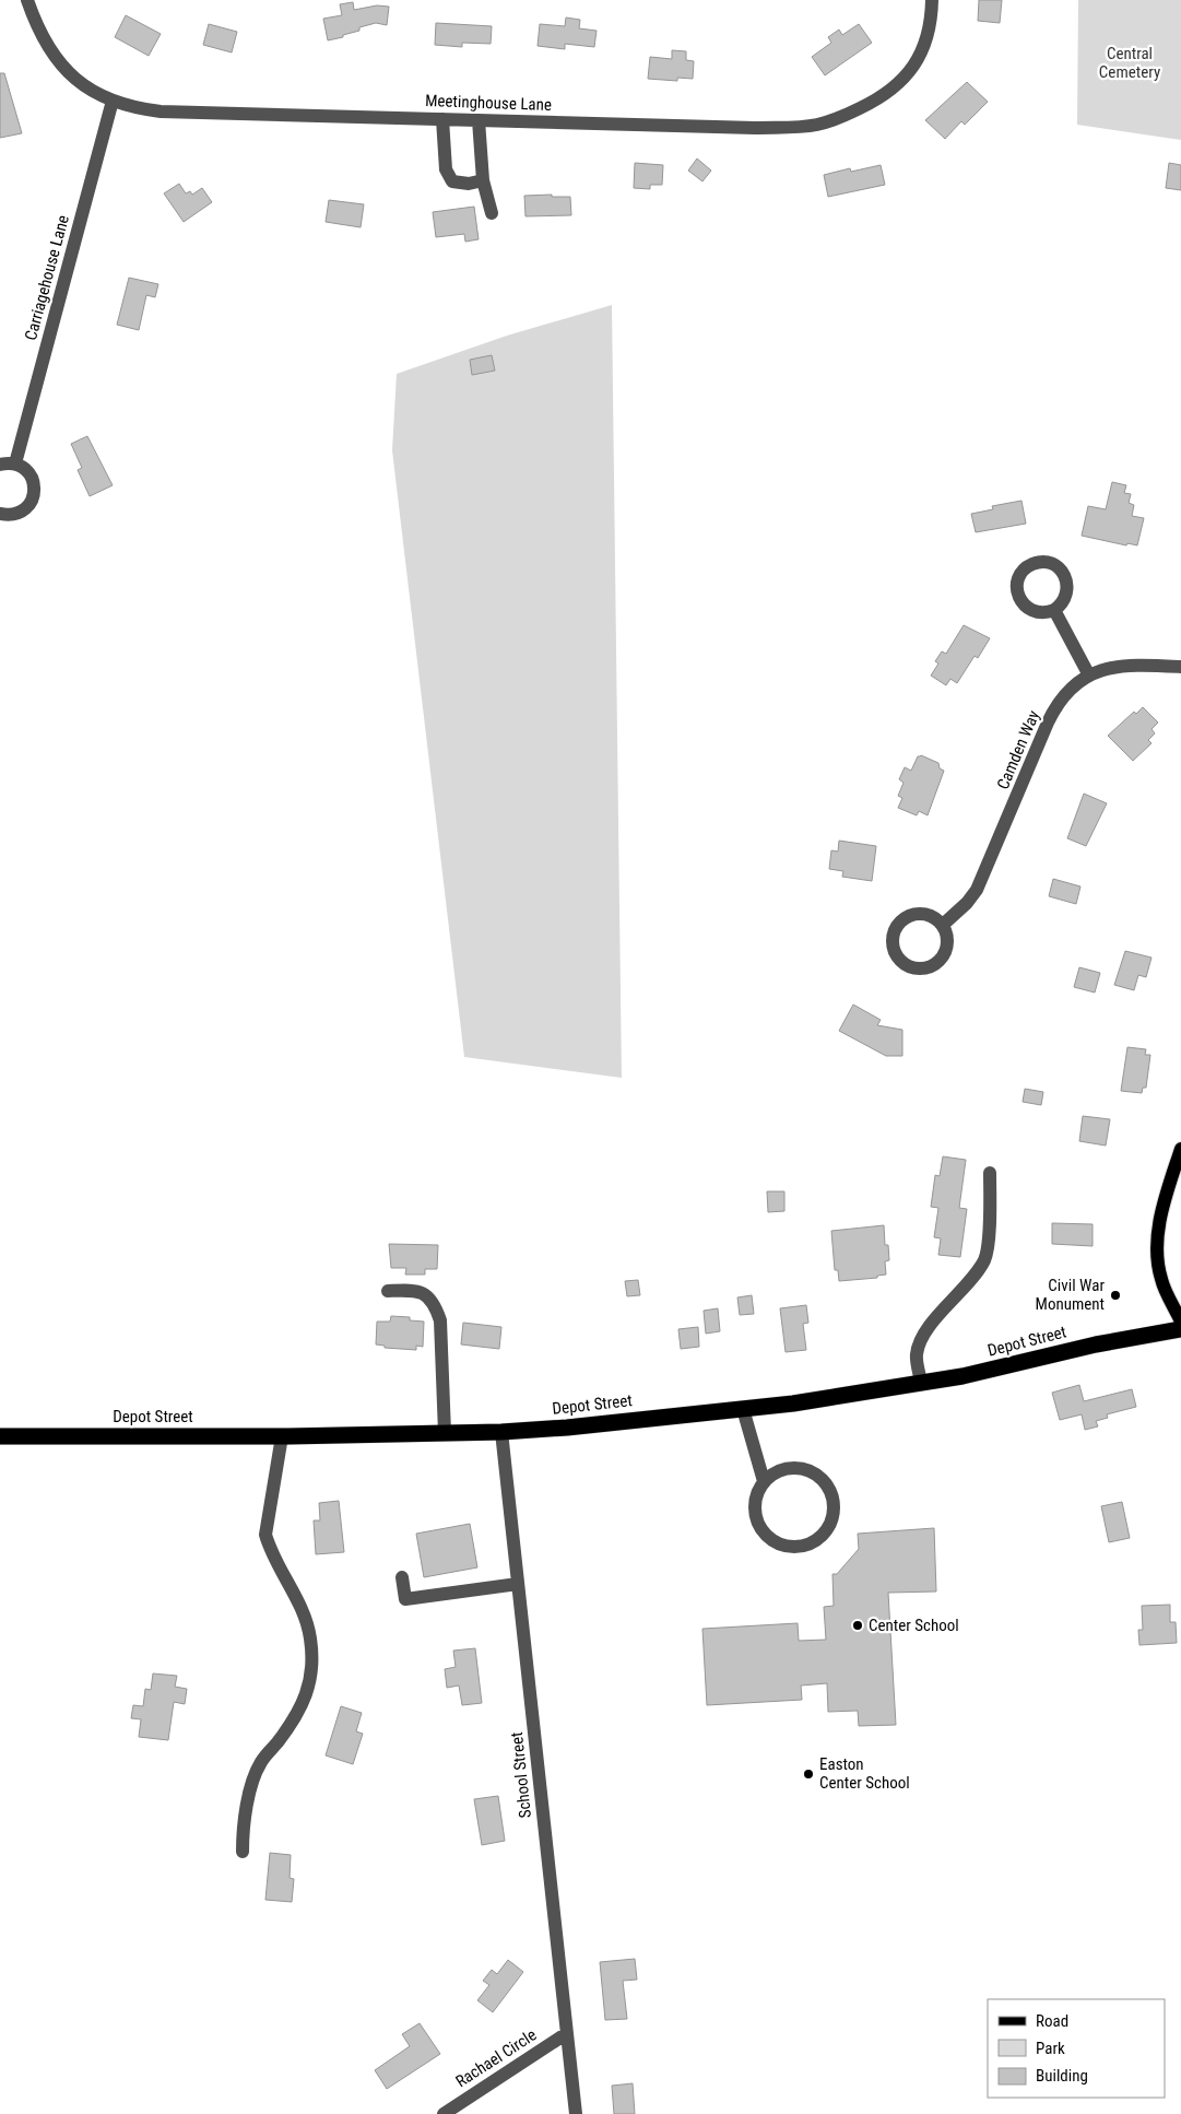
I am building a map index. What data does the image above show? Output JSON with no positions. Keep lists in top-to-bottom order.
{
  "streets": {
    "highway": ["Depot Street"],
    "street": [
      "Meetinghouse Lane",
      "Carriagehouse Lane",
      "Camden Way",
      "School Street",
      "Rachael Circle"
    ]
  },
  "crossings": [
    ["Meetinghouse Lane", "Carriagehouse Lane"],
    ["Depot Street", "School Street"],
    ["School Street", "Rachael Circle"]
  ],
  "parks": ["Central Cemetery"],
  "places": ["Civil War Monument", "Center School", "Easton Center School"],
  "legend": ["Road", "Park", "Building"]
}
